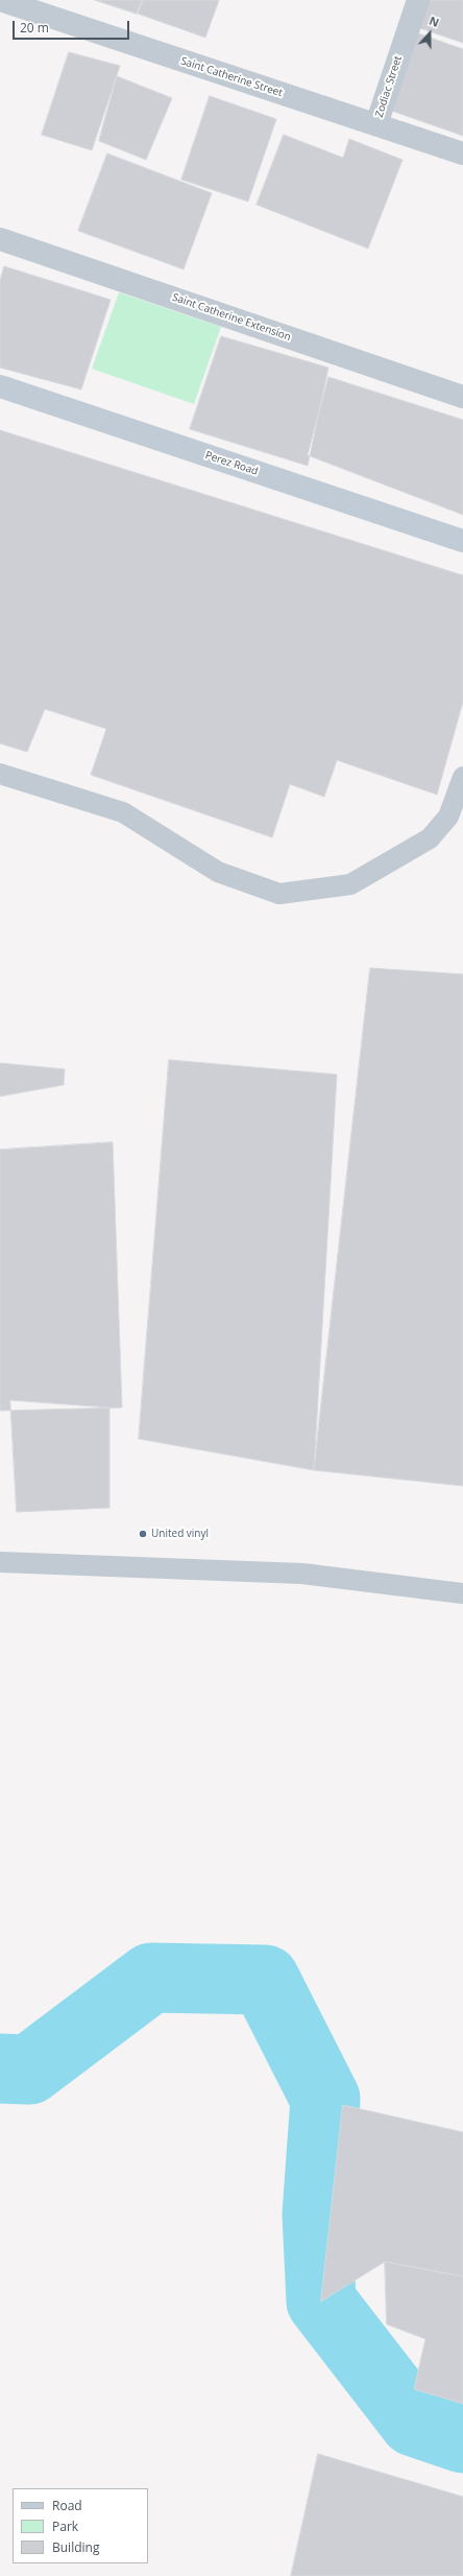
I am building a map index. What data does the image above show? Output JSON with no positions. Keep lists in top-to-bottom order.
{
  "streets": {
    "street": [
      "Saint Catherine Street",
      "Zodiac Street",
      "Saint Catherine Extension",
      "Perez Road"
    ]
  },
  "crossings": [
    ["Saint Catherine Street", "Zodiac Street"]
  ],
  "places": ["United vinyl"],
  "legend": ["Road", "Park", "Building"],
  "scale_bar": "20 m",
  "north": "top"
}
